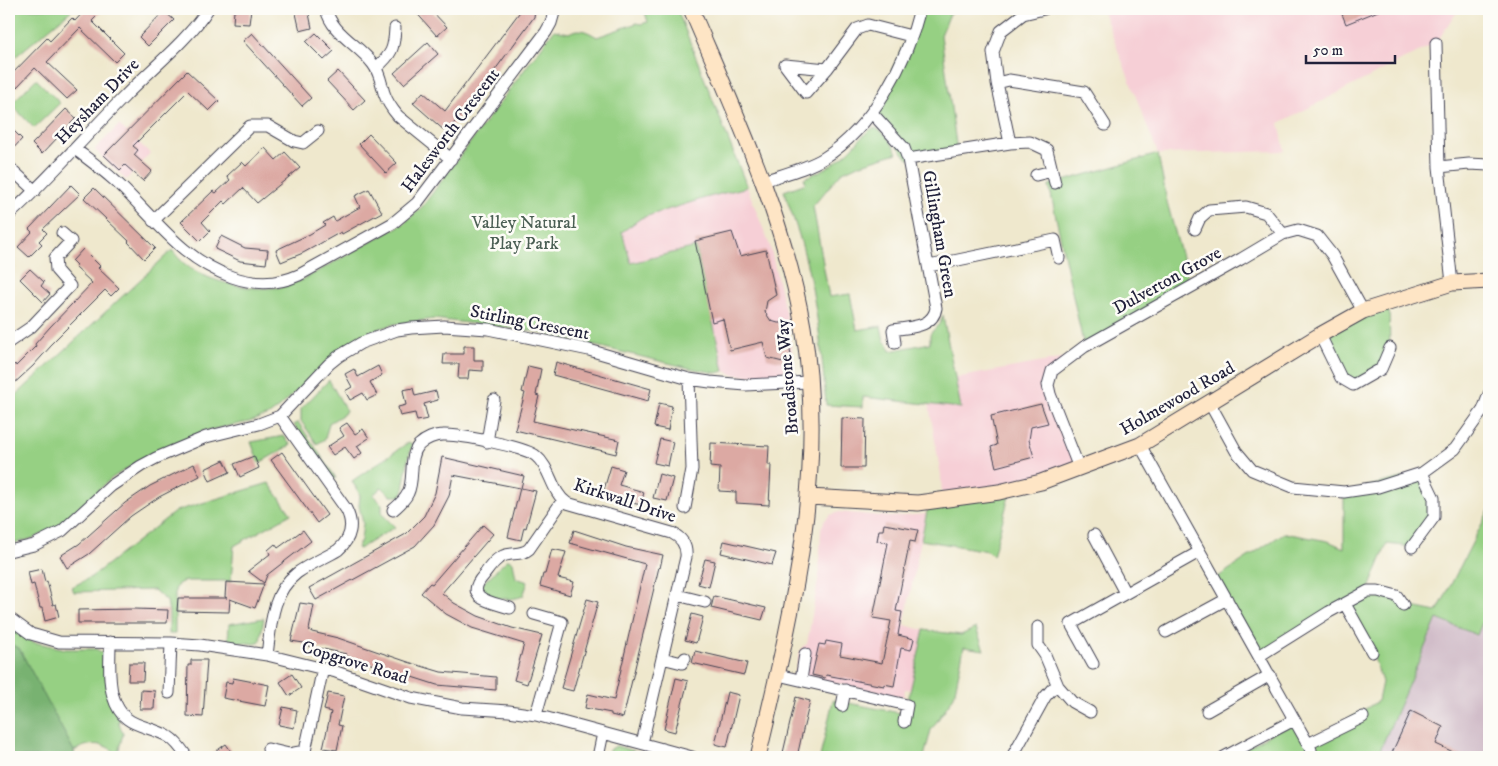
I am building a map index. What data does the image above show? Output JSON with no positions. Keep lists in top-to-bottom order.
{
  "streets": {
    "street": [
      "Heysham Drive",
      "Halesworth Crescent",
      "Gillingham Green",
      "Dulverton Grove",
      "Stirling Crescent",
      "Broadstone Way",
      "Holmewood Road",
      "Kirkwall Drive",
      "Copgrove Road"
    ]
  },
  "crossings": [
    ["Heysham Drive", "Halesworth Crescent"],
    ["Dulverton Grove", "Holmewood Road"],
    ["Stirling Crescent", "Broadstone Way"],
    ["Broadstone Way", "Holmewood Road"],
    ["Kirkwall Drive", "Copgrove Road"]
  ],
  "parks": ["Valley Natural Play Park"],
  "scale_bar": "50 m"
}
